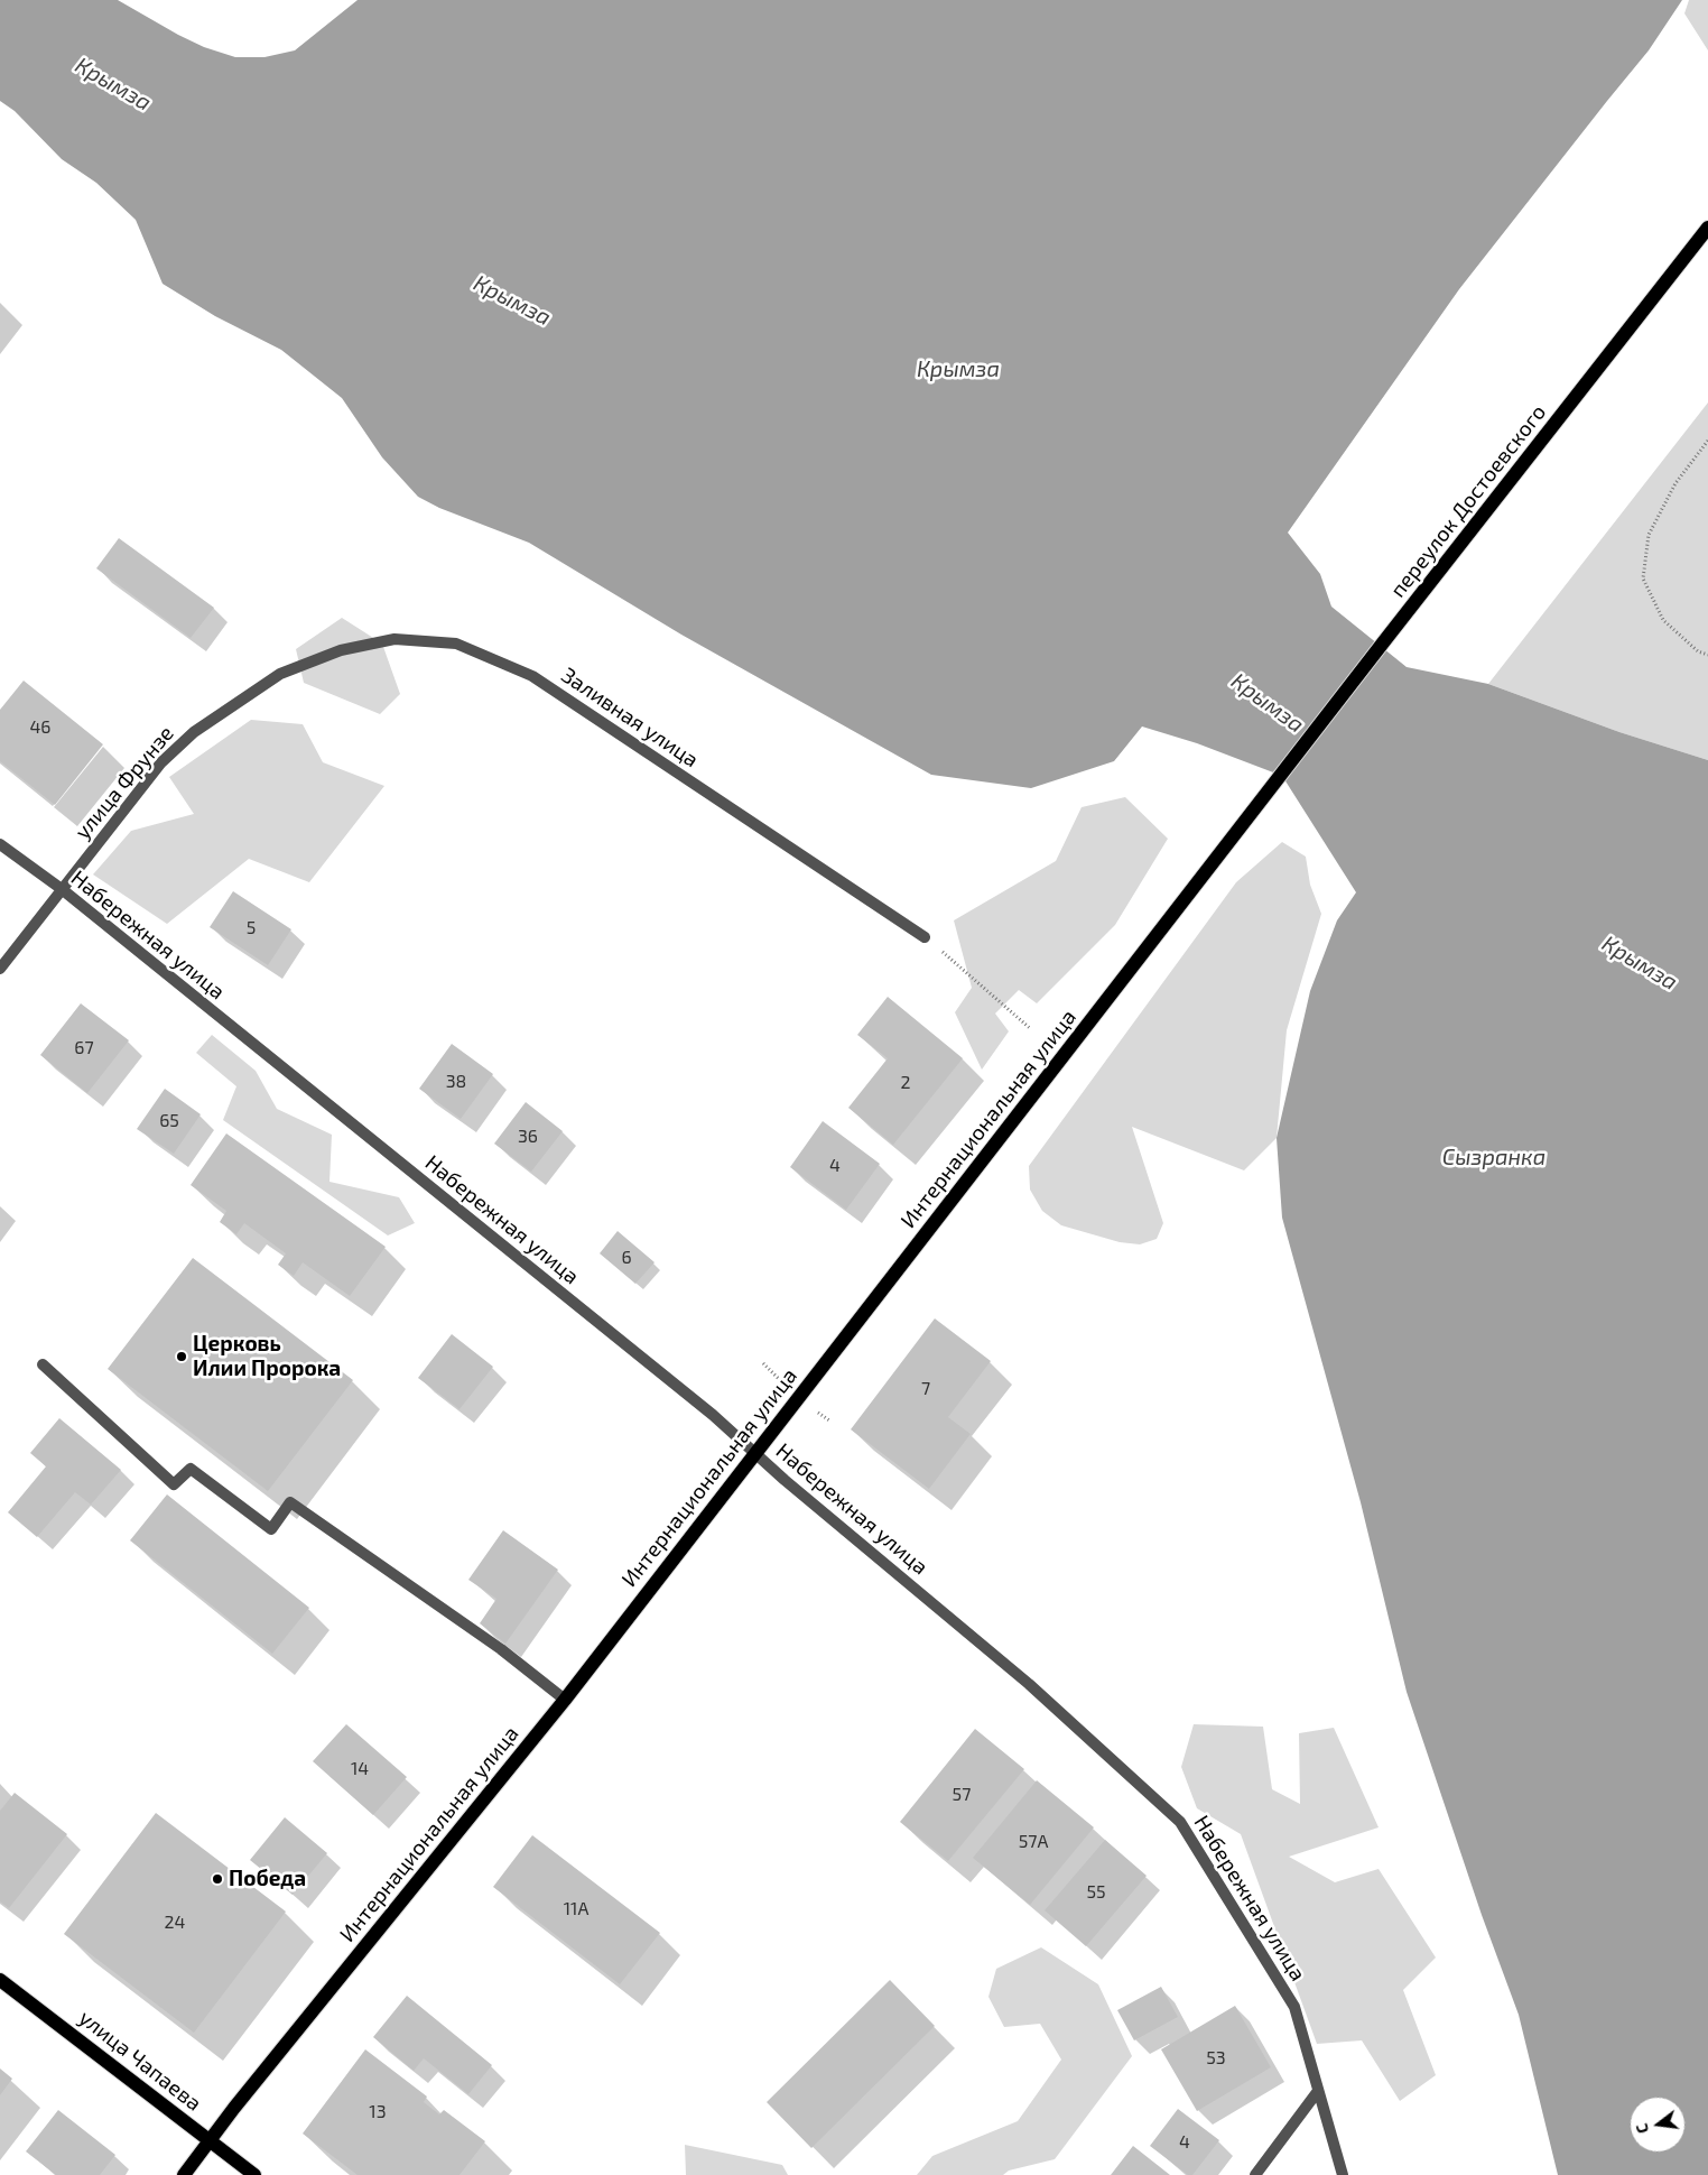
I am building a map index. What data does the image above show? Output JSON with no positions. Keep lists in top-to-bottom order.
{
  "streets": {
    "main road": ["переулок Достоевского", "Интернациональная улица", "улица Чапаева"],
    "street": ["Заливная улица", "улица Фрунзе", "Набережная улица"]
  },
  "crossings": [
    ["переулок Достоевского", "Интернациональная улица"],
    ["Заливная улица", "улица Фрунзе"],
    ["улица Фрунзе", "Набережная улица"],
    ["Набережная улица", "Интернациональная улица"],
    ["Интернациональная улица", "улица Чапаева"]
  ],
  "water": ["Крымза", "Сызранка"],
  "places": ["Церковь Илии Пророка", "Победа"],
  "house_numbers": [
    "46",
    "5",
    "67",
    "38",
    "2",
    "65",
    "36",
    "4",
    "6",
    "7",
    "14",
    "57",
    "57А",
    "55",
    "11А",
    "24",
    "53",
    "13",
    "4"
  ],
  "north": "left"
}
